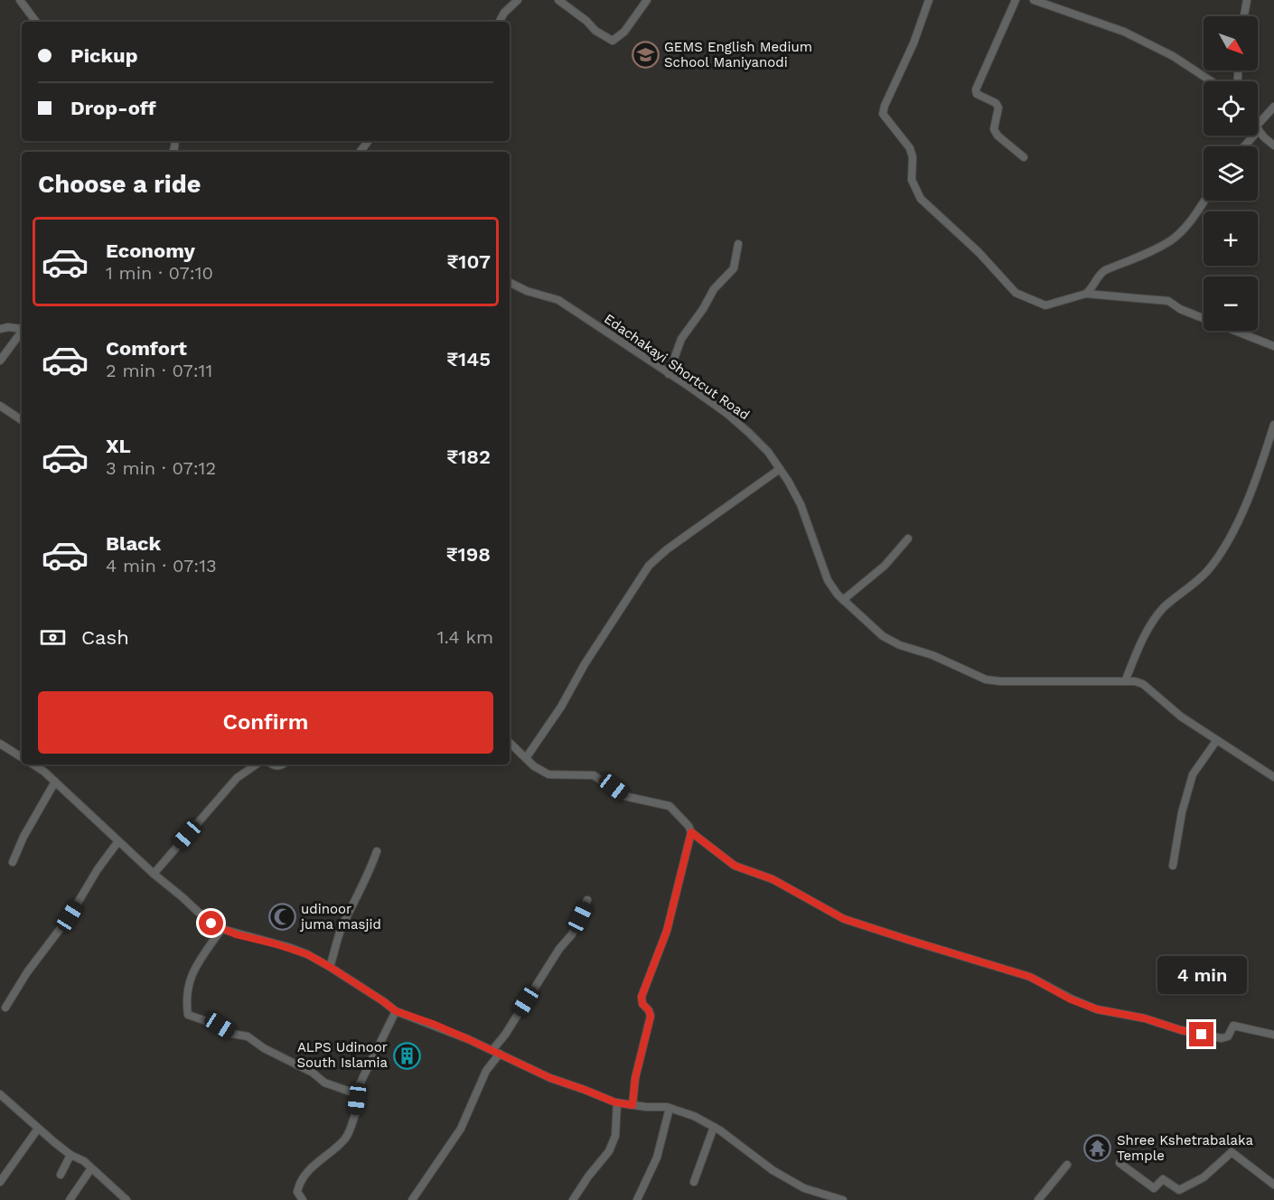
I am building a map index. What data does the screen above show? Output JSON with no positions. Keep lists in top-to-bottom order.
{
  "streets": {
    "street": ["Edachakayi Shortcut Road"]
  },
  "places": {
    "school or university": ["GEMS English Medium School Maniyanodi"],
    "mosque": ["udinoor juma masjid"],
    "building": ["ALPS Udinoor South Islamia"],
    "temple": ["Shree Kshetrabalaka Temple"]
  },
  "north": "bottom right",
  "page": {
    "map_buttons": ["+", "−"],
    "banner": ["Pickup", "Drop-off"],
    "heading": "Choose a ride",
    "list": [
      {
        "name": "Economy",
        "note": "1 min · 07:10",
        "value": "₹107"
      },
      {
        "name": "Comfort",
        "note": "2 min · 07:11",
        "value": "₹145"
      },
      {
        "name": "XL",
        "note": "3 min · 07:12",
        "value": "₹182"
      },
      {
        "name": "Black",
        "note": "4 min · 07:13",
        "value": "₹198"
      }
    ],
    "pay": ["Cash", "1.4 km"],
    "buttons": "Confirm",
    "bubble": "4 min"
  }
}
